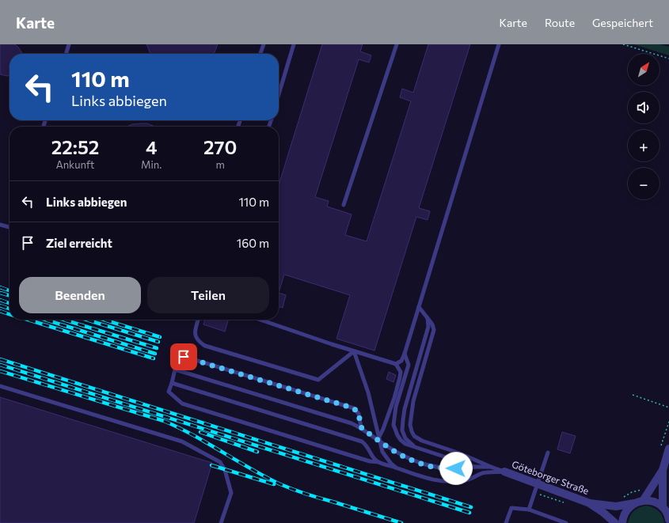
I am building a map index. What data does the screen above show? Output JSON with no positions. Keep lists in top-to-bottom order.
{
  "streets": {
    "street": ["Göteborger Straße"]
  },
  "north": "top right",
  "page": {
    "header": "Karte",
    "nav": ["Karte", "Route", "Gespeichert"],
    "map_buttons": ["+", "−"],
    "turn": ["110 m", "Links abbiegen"],
    "eta": [
      "22:52",
      "Ankunft",
      "4",
      "Min.",
      "270",
      "m"
    ],
    "list": [
      {
        "name": "Links abbiegen",
        "value": "110 m"
      },
      {
        "name": "Ziel erreicht",
        "value": "160 m"
      }
    ],
    "buttons": ["Beenden", "Teilen"]
  }
}
